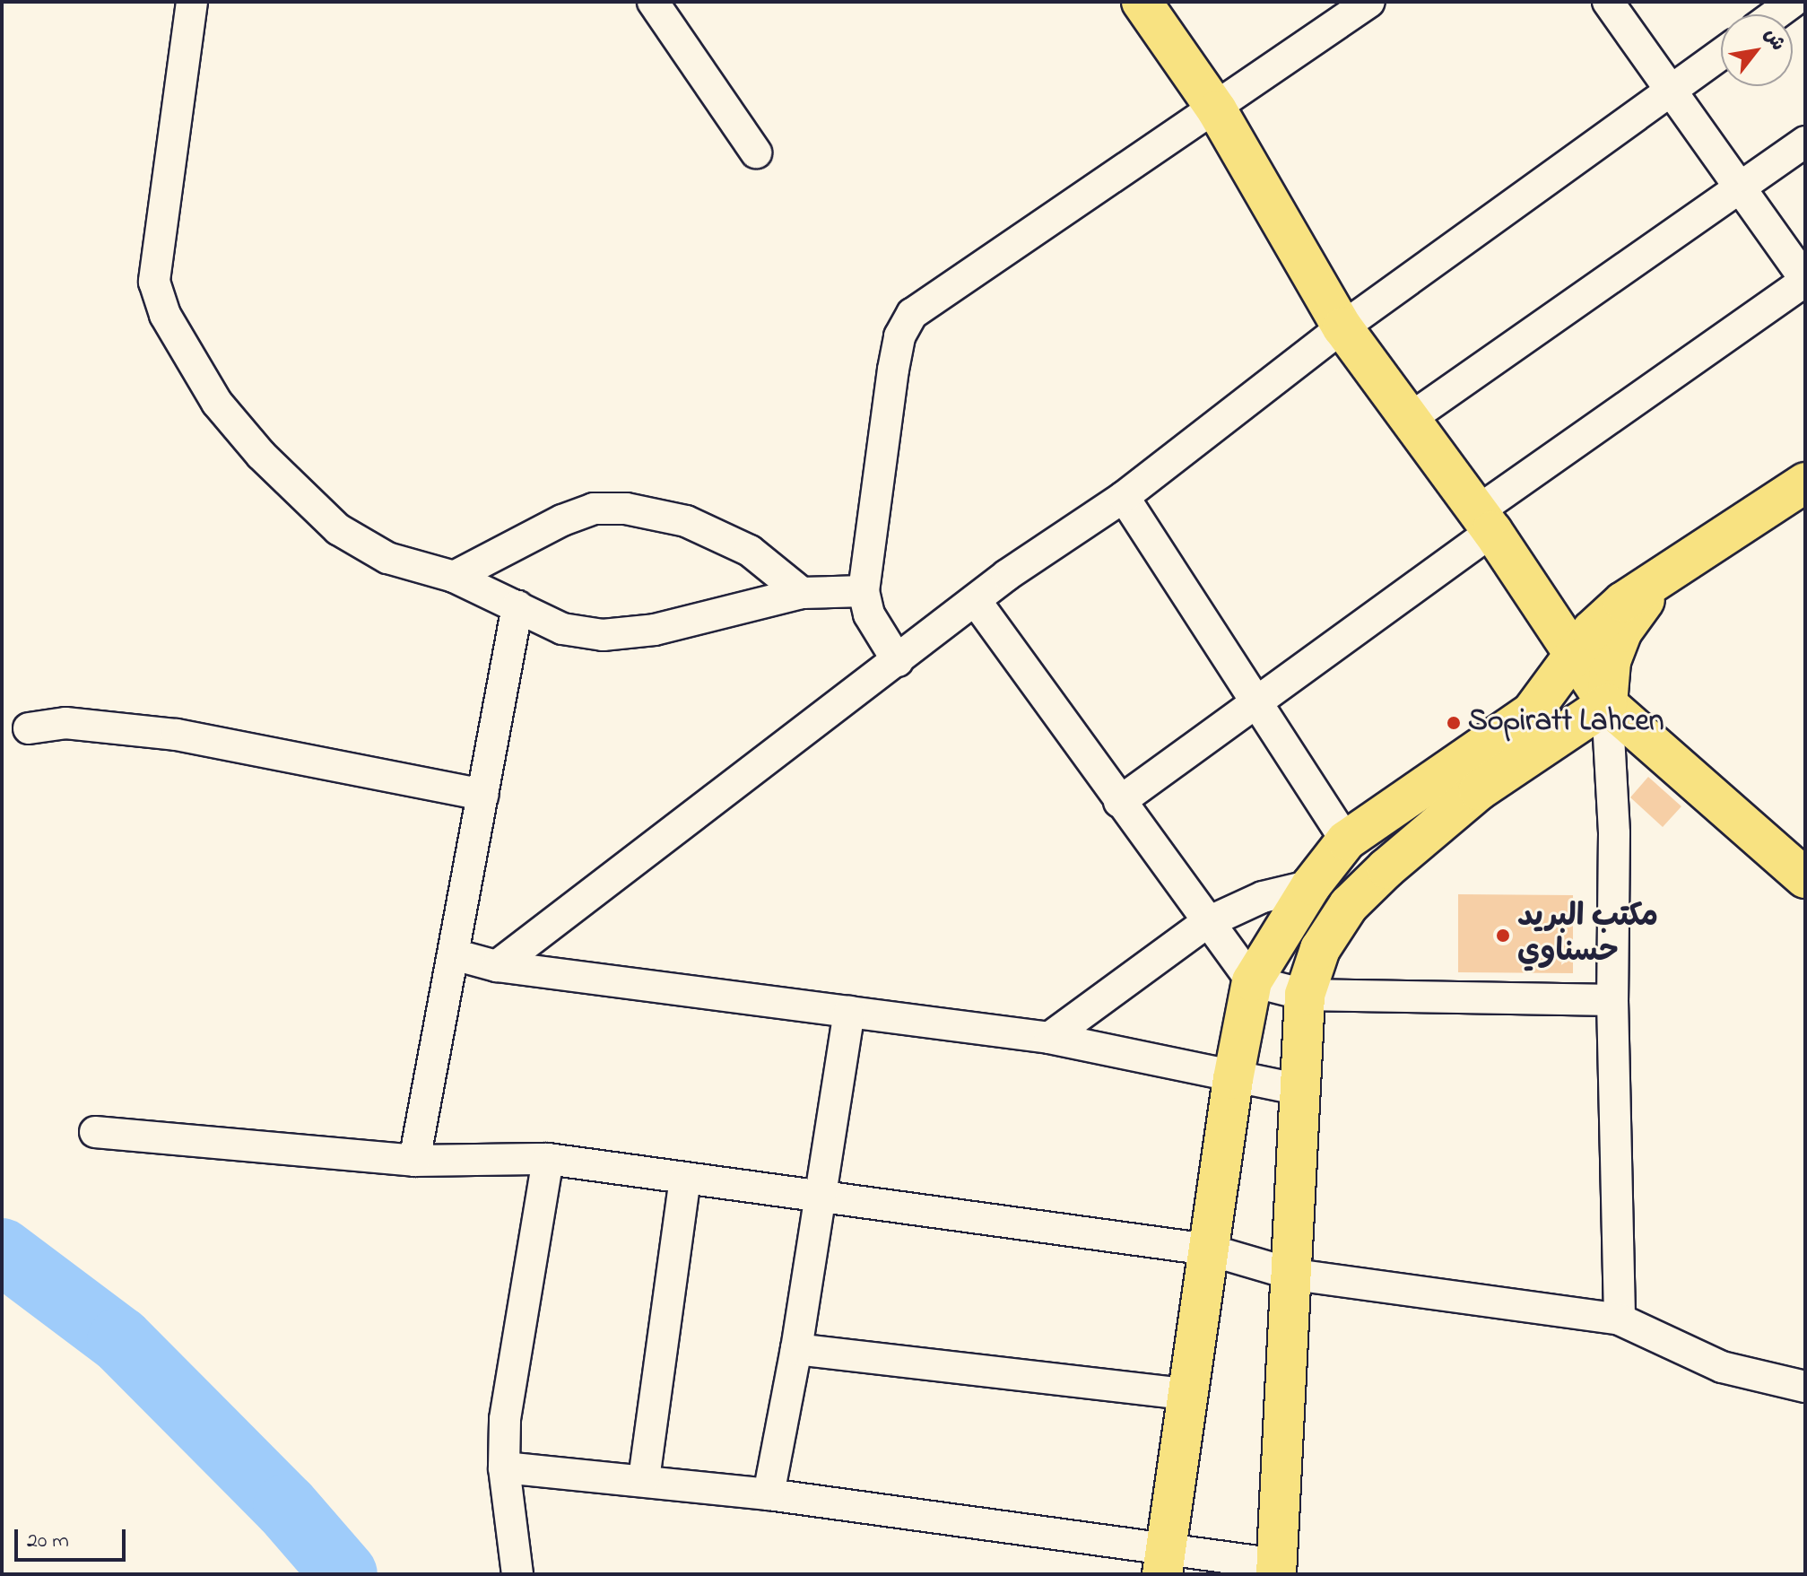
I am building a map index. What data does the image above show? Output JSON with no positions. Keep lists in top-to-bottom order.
{
  "places": ["Sopiratt Lahcen", "مكتب البريد حسناوي"],
  "scale_bar": "20 m",
  "north": "top right"
}
